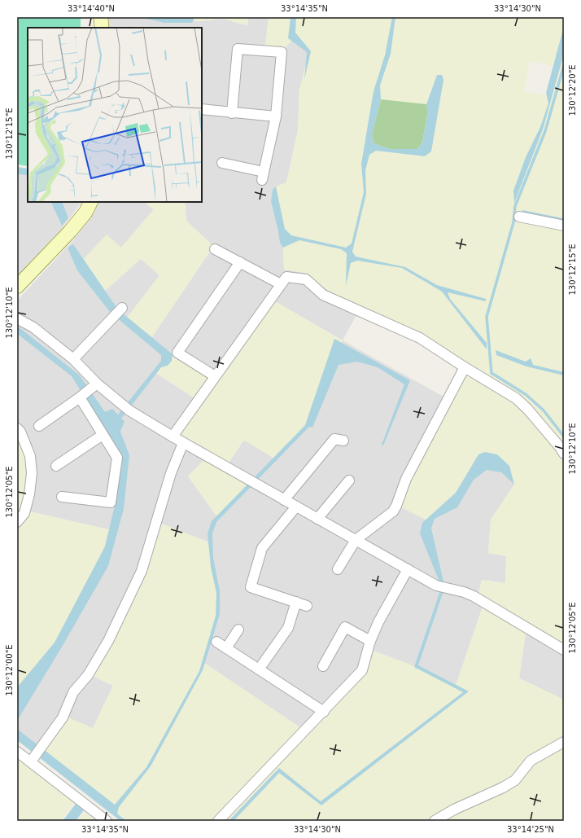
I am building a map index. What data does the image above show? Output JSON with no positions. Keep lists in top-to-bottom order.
{
  "coordinates": [
    "33°14'40\"N",
    "33°14'35\"N",
    "33°14'30\"N",
    "130°12'20\"E",
    "130°12'15\"E",
    "130°12'10\"E",
    "130°12'05\"E",
    "130°12'00\"E",
    "33°14'25\"N"
  ]
}
